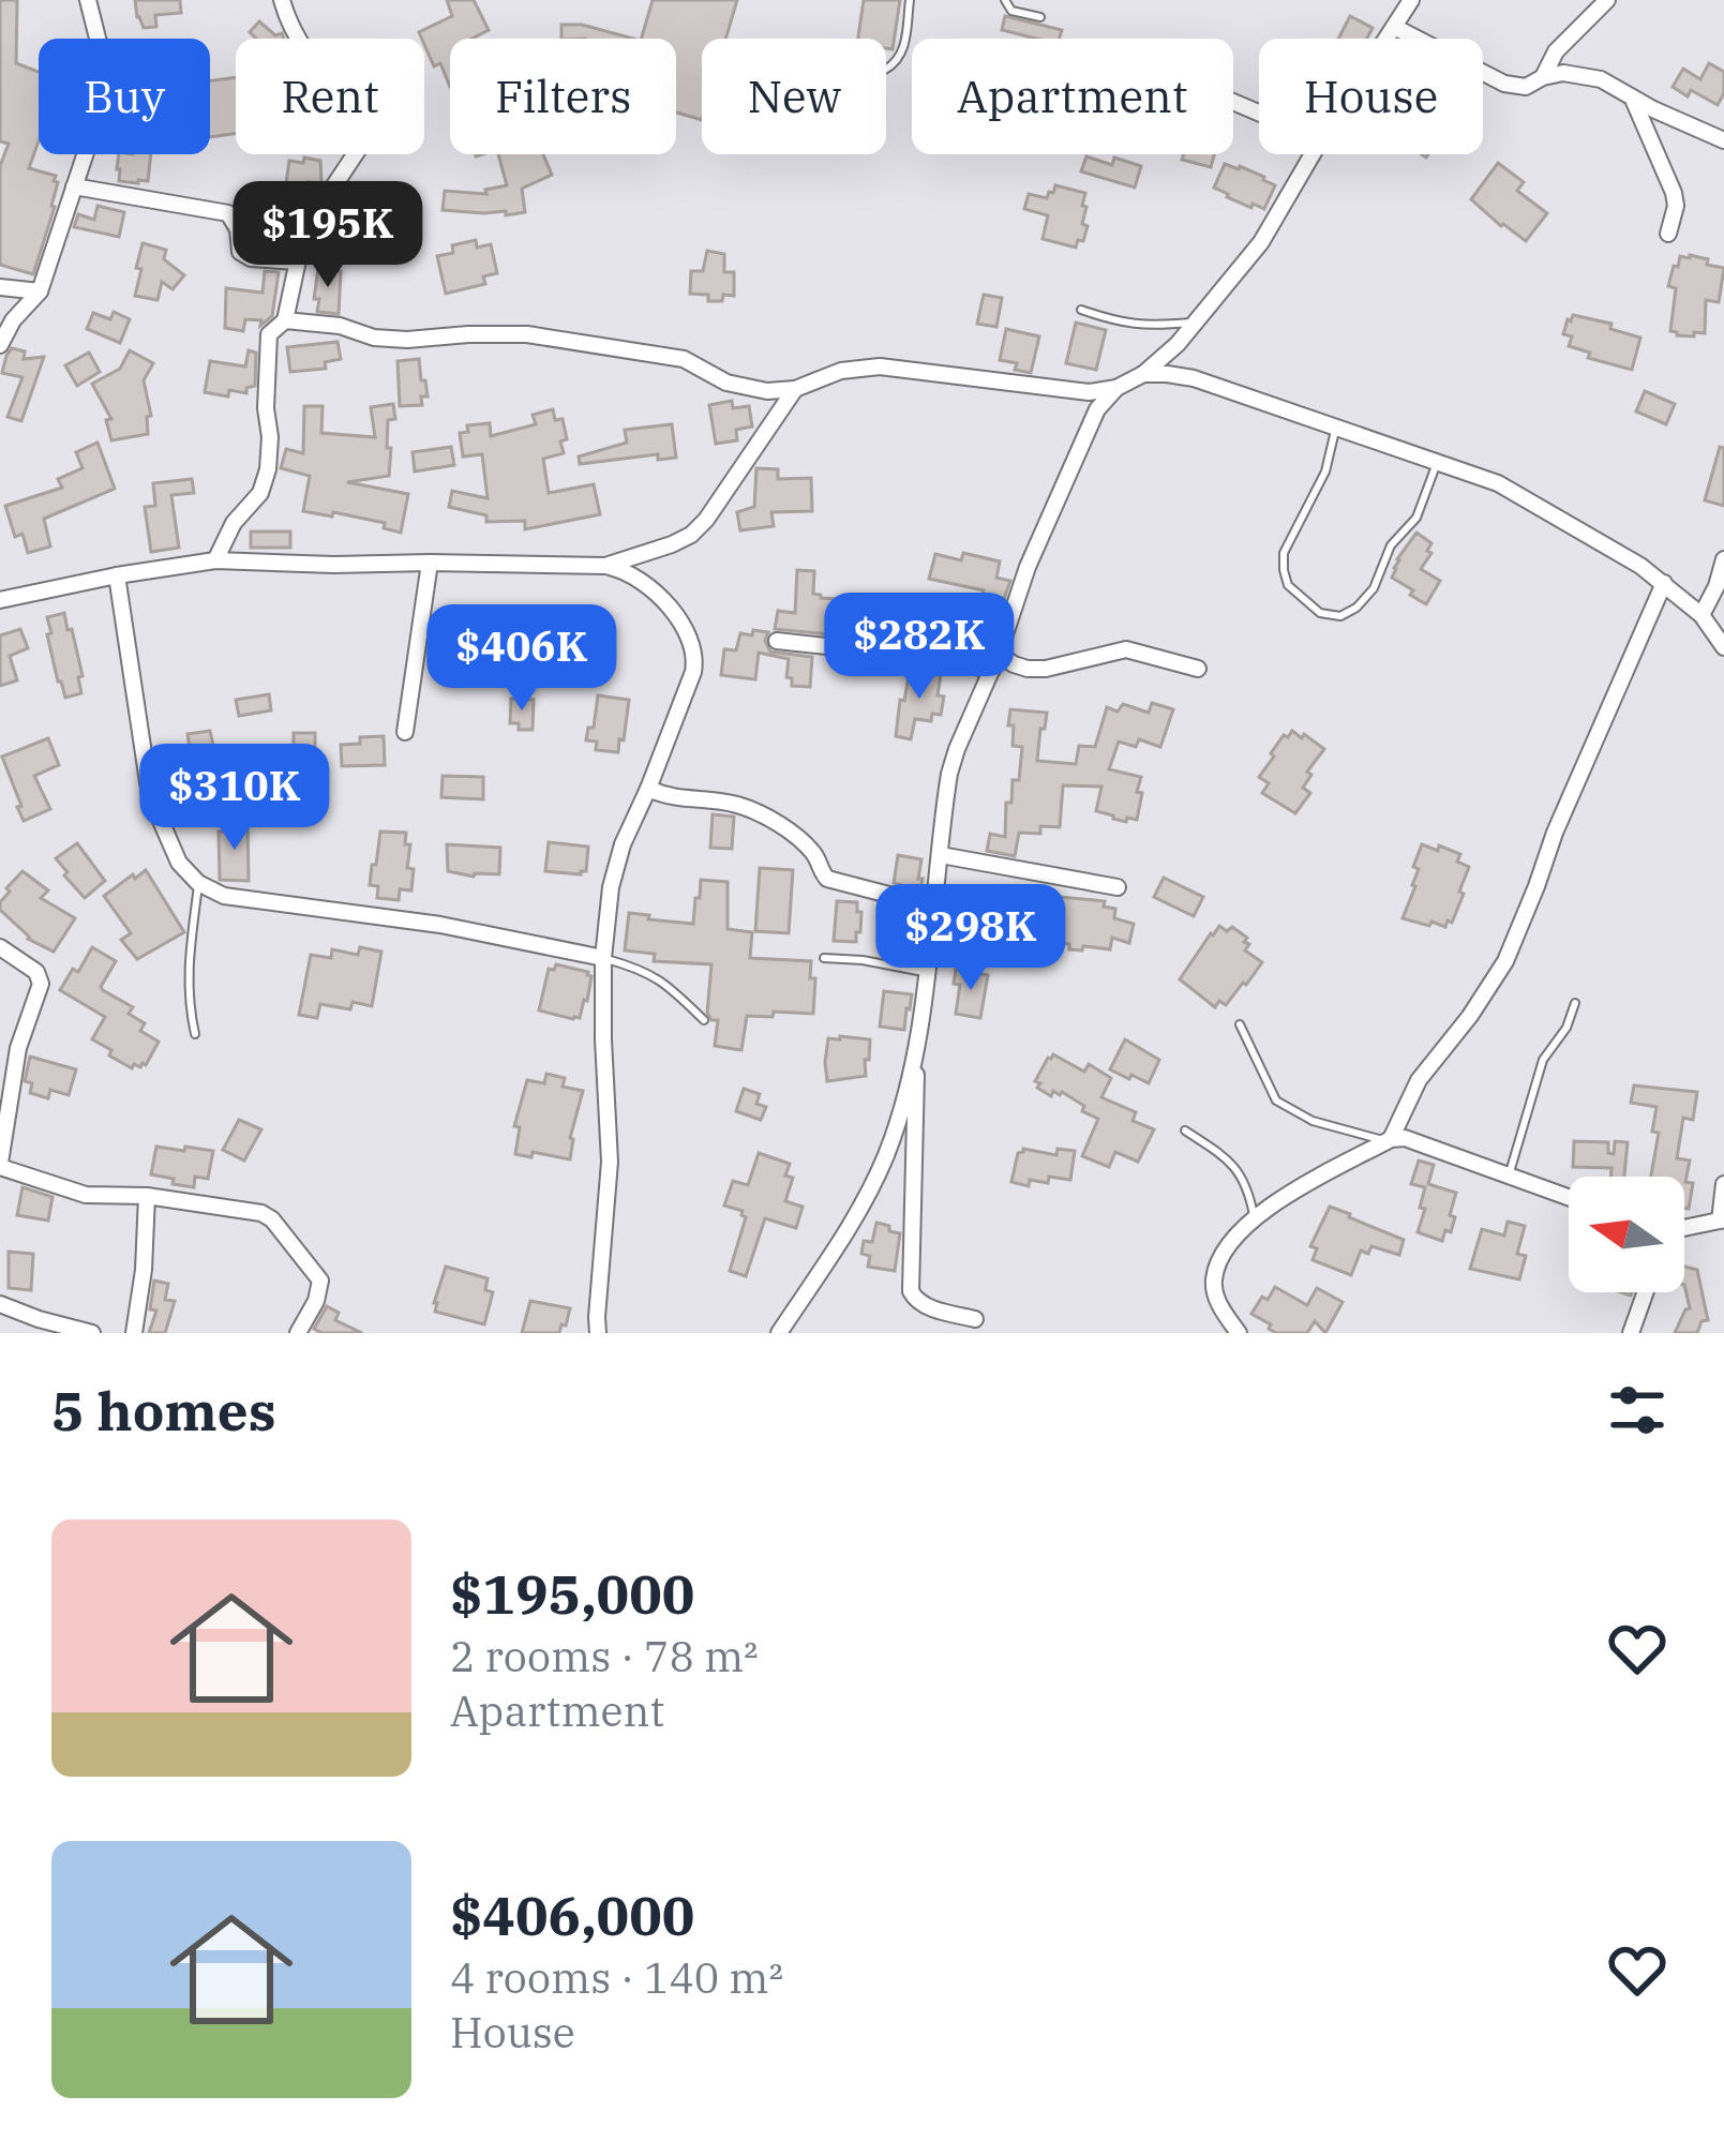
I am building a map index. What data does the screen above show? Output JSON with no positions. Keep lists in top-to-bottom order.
{
  "north": "left",
  "page": {
    "chip": [
      "Buy",
      "Rent",
      "Filters",
      "New",
      "Apartment",
      "House"
    ],
    "price": [
      "$195K",
      "$282K",
      "$406K",
      "$310K",
      "$298K"
    ],
    "heading": "5 homes",
    "list": [
      {
        "name": "$195,000",
        "note": "2 rooms · 78 m² · Apartment"
      },
      {
        "name": "$406,000",
        "note": "4 rooms · 140 m² · House"
      }
    ]
  }
}
